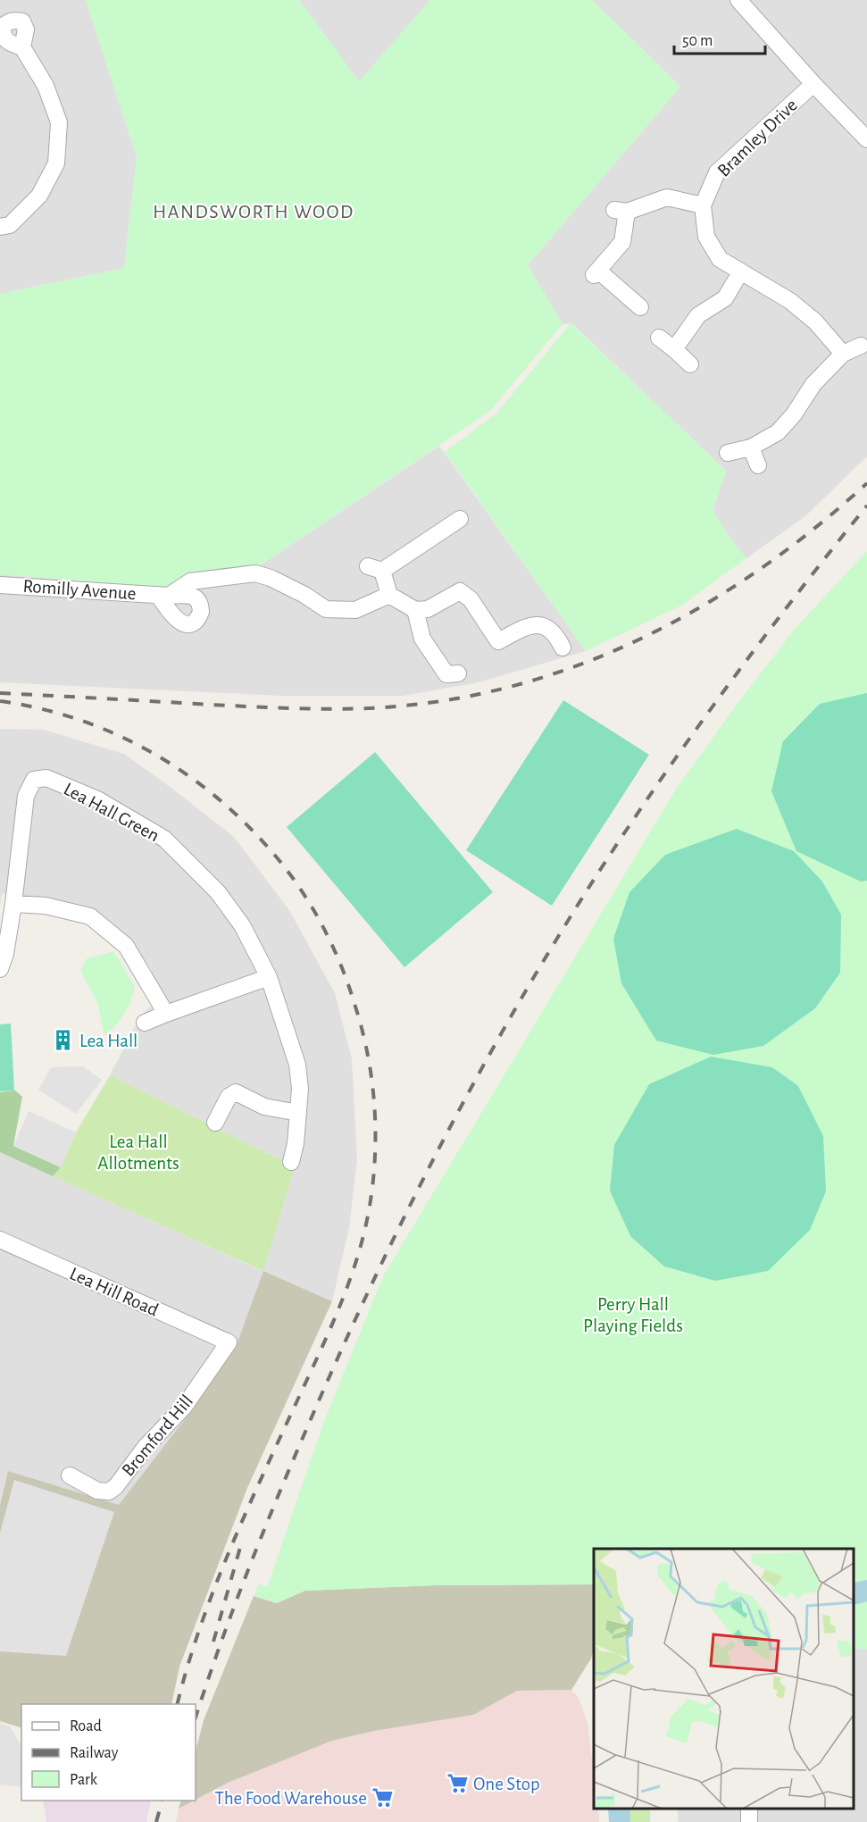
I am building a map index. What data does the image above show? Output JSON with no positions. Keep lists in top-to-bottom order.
{
  "streets": {
    "street": [
      "Bramley Drive",
      "Romilly Avenue",
      "Lea Hall Green",
      "Lea Hill Road",
      "Bromford Hill"
    ]
  },
  "crossings": [
    ["Lea Hill Road", "Bromford Hill"]
  ],
  "districts": ["HANDSWORTH WOOD"],
  "parks": ["Lea Hall Allotments", "Perry Hall Playing Fields"],
  "places": {
    "building": ["Lea Hall"],
    "supermarket": ["One Stop", "The Food Warehouse"]
  },
  "legend": ["Road", "Railway", "Park"],
  "scale_bar": "50 m"
}
